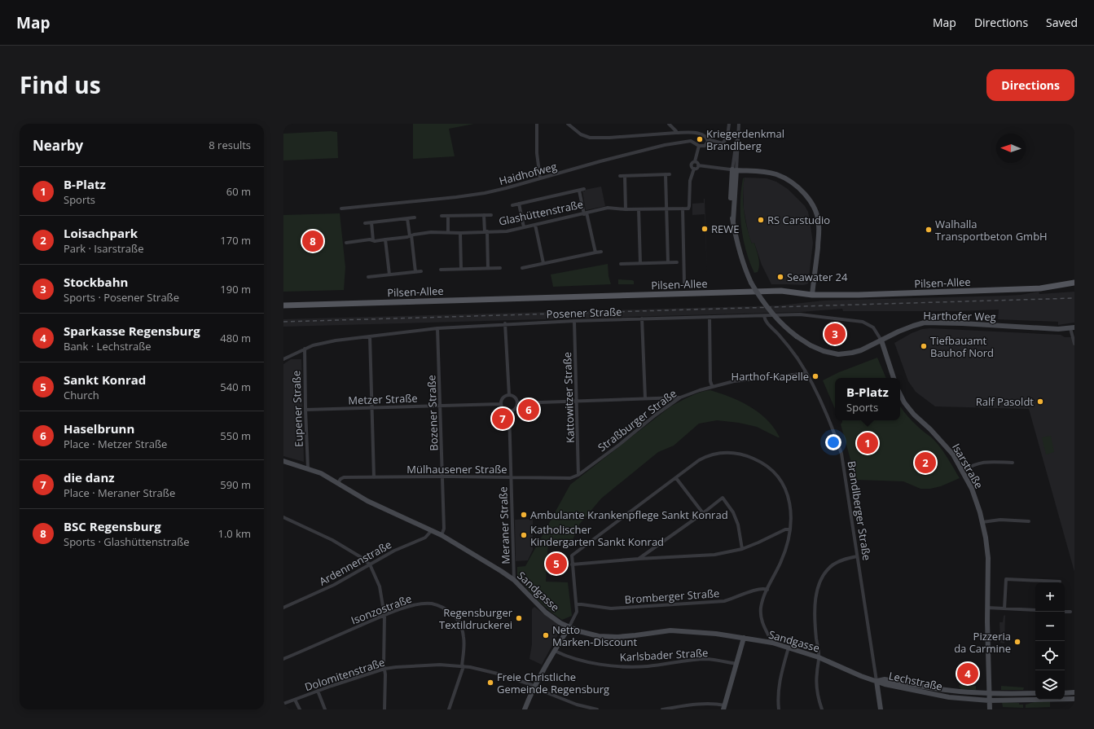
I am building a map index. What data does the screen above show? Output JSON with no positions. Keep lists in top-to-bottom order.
{
  "streets": {
    "main road": ["Pilsen-Allee"],
    "street": [
      "Haidhofweg",
      "Glashüttenstraße",
      "Posener Straße",
      "Harthofer Weg",
      "Kattowitzer Straße",
      "Metzer Straße",
      "Eupener Straße",
      "Bozener Straße",
      "Straßburger Straße",
      "Isarstraße",
      "Mülhausener Straße",
      "Brandlberger Straße",
      "Meraner Straße",
      "Ardennenstraße",
      "Sandgasse",
      "Bromberger Straße",
      "Isonzostraße",
      "Karlsbader Straße",
      "Dolomitenstraße",
      "Lechstraße"
    ]
  },
  "crossings": [
    ["Posener Straße", "Harthofer Weg"],
    ["Posener Straße", "Kattowitzer Straße"],
    ["Posener Straße", "Eupener Straße"],
    ["Posener Straße", "Bozener Straße"],
    ["Posener Straße", "Brandlberger Straße"],
    ["Kattowitzer Straße", "Straßburger Straße"],
    ["Kattowitzer Straße", "Mülhausener Straße"],
    ["Metzer Straße", "Eupener Straße"],
    ["Metzer Straße", "Bozener Straße"],
    ["Metzer Straße", "Meraner Straße"],
    ["Eupener Straße", "Sandgasse"],
    ["Bozener Straße", "Mülhausener Straße"],
    ["Bozener Straße", "Sandgasse"],
    ["Straßburger Straße", "Mülhausener Straße"],
    ["Straßburger Straße", "Brandlberger Straße"],
    ["Isarstraße", "Lechstraße"],
    ["Mülhausener Straße", "Meraner Straße"],
    ["Mülhausener Straße", "Sandgasse"],
    ["Brandlberger Straße", "Sandgasse"],
    ["Brandlberger Straße", "Lechstraße"],
    ["Meraner Straße", "Sandgasse"],
    ["Ardennenstraße", "Sandgasse"],
    ["Sandgasse", "Lechstraße"],
    ["Isonzostraße", "Dolomitenstraße"]
  ],
  "places": [
    "Kriegerdenkmal Brandlberg",
    "RS Carstudio",
    "REWE",
    "Walhalla Transportbeton GmbH",
    "Seawater 24",
    "Tiefbauamt Bauhof Nord",
    "Harthof-Kapelle",
    "Ralf Pasoldt",
    "Ambulante Krankenpflege Sankt Konrad",
    "Katholischer Kindergarten Sankt Konrad",
    "Regensburger Textildruckerei",
    "Netto Marken-Discount",
    "Pizzeria da Carmine",
    "Freie Christliche Gemeinde Regensburg"
  ],
  "north": "left",
  "page": {
    "header": "Map",
    "nav": ["Map", "Directions", "Saved"],
    "title": "Find us",
    "buttons": "Directions",
    "heading": ["Nearby", "8 results"],
    "list": [
      {
        "mark": "1",
        "name": "B-Platz",
        "note": "Sports",
        "value": "60 m"
      },
      {
        "mark": "2",
        "name": "Loisachpark",
        "note": "Park · Isarstraße",
        "value": "170 m"
      },
      {
        "mark": "3",
        "name": "Stockbahn",
        "note": "Sports · Posener Straße",
        "value": "190 m"
      },
      {
        "mark": "4",
        "name": "Sparkasse Regensburg",
        "note": "Bank · Lechstraße",
        "value": "480 m"
      },
      {
        "mark": "5",
        "name": "Sankt Konrad",
        "note": "Church",
        "value": "540 m"
      },
      {
        "mark": "6",
        "name": "Haselbrunn",
        "note": "Place · Metzer Straße",
        "value": "550 m"
      },
      {
        "mark": "7",
        "name": "die danz",
        "note": "Place · Meraner Straße",
        "value": "590 m"
      },
      {
        "mark": "8",
        "name": "BSC Regensburg",
        "note": "Sports · Glashüttenstraße",
        "value": "1.0 km"
      }
    ],
    "pins": [
      "8",
      "3",
      "6",
      "7",
      "1",
      "2",
      "5",
      "4"
    ],
    "popup": ["B-Platz", "Sports"],
    "map_buttons": ["+", "−"]
  }
}
